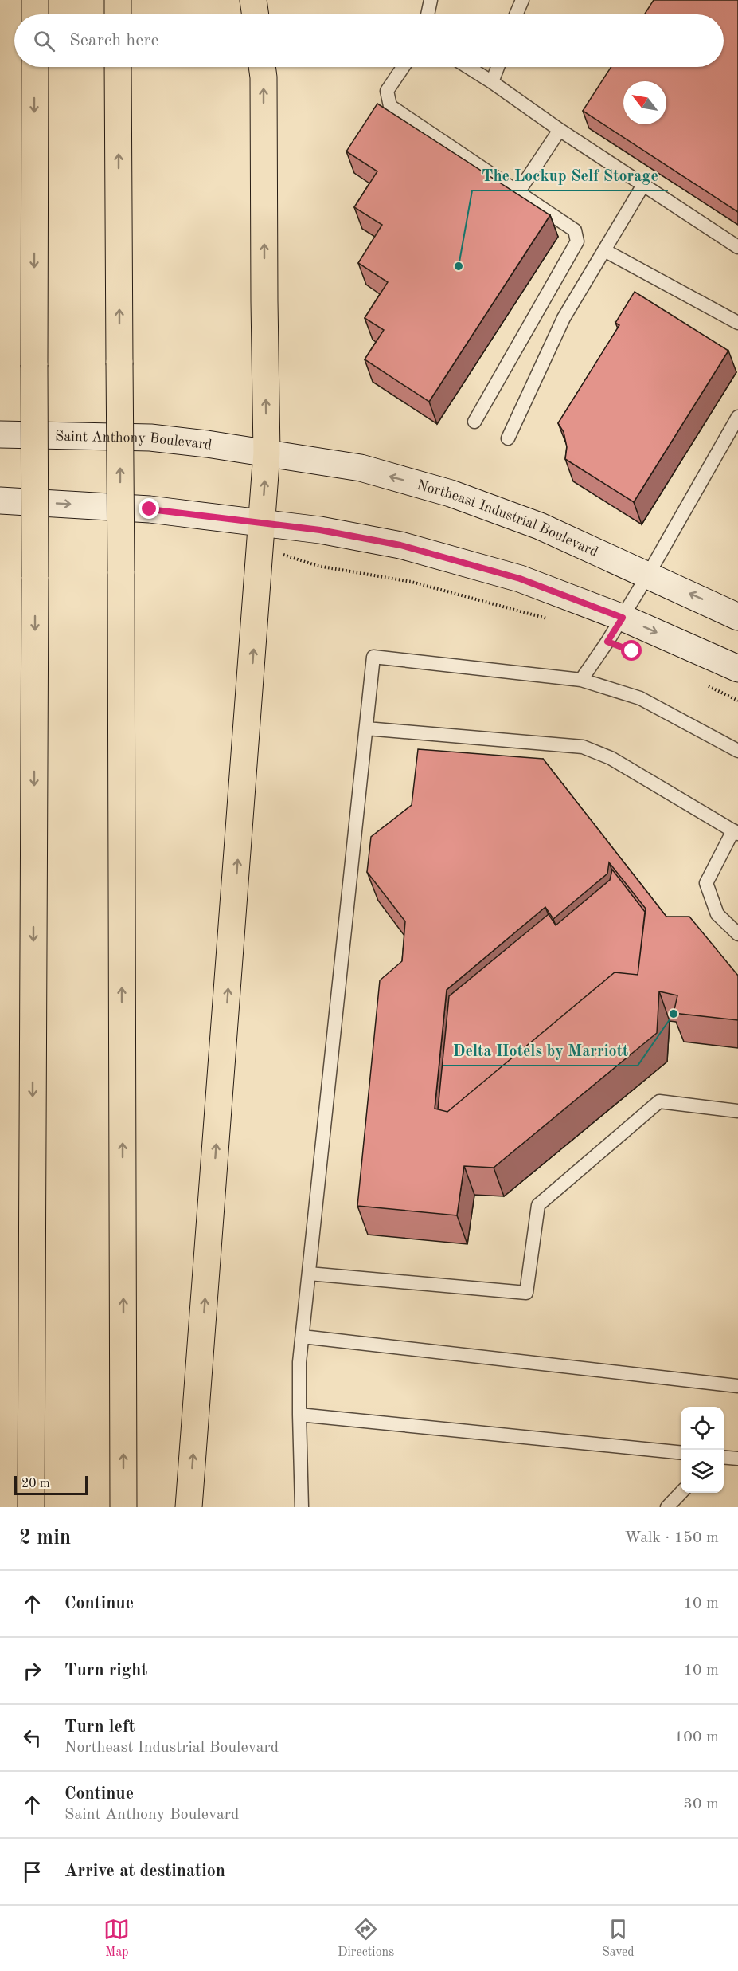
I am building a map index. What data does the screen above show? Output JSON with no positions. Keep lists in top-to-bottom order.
{
  "streets": {
    "main road": ["Saint Anthony Boulevard", "Northeast Industrial Boulevard"]
  },
  "crossings": [
    ["Saint Anthony Boulevard", "Northeast Industrial Boulevard"]
  ],
  "places": ["The Lockup Self Storage", "Delta Hotels by Marriott"],
  "scale_bar": "20 m",
  "north": "top left",
  "page": {
    "search": "Search here",
    "scale": "20 m",
    "heading": ["2 min", "Walk · 150 m"],
    "list": [
      ["Continue", "10 m"],
      ["Turn right", "10 m"],
      ["Turn left", "Northeast Industrial Boulevard", "100 m"],
      ["Continue", "Saint Anthony Boulevard", "30 m"],
      "Arrive at destination"
    ],
    "nav": ["Map", "Directions", "Saved"]
  }
}
